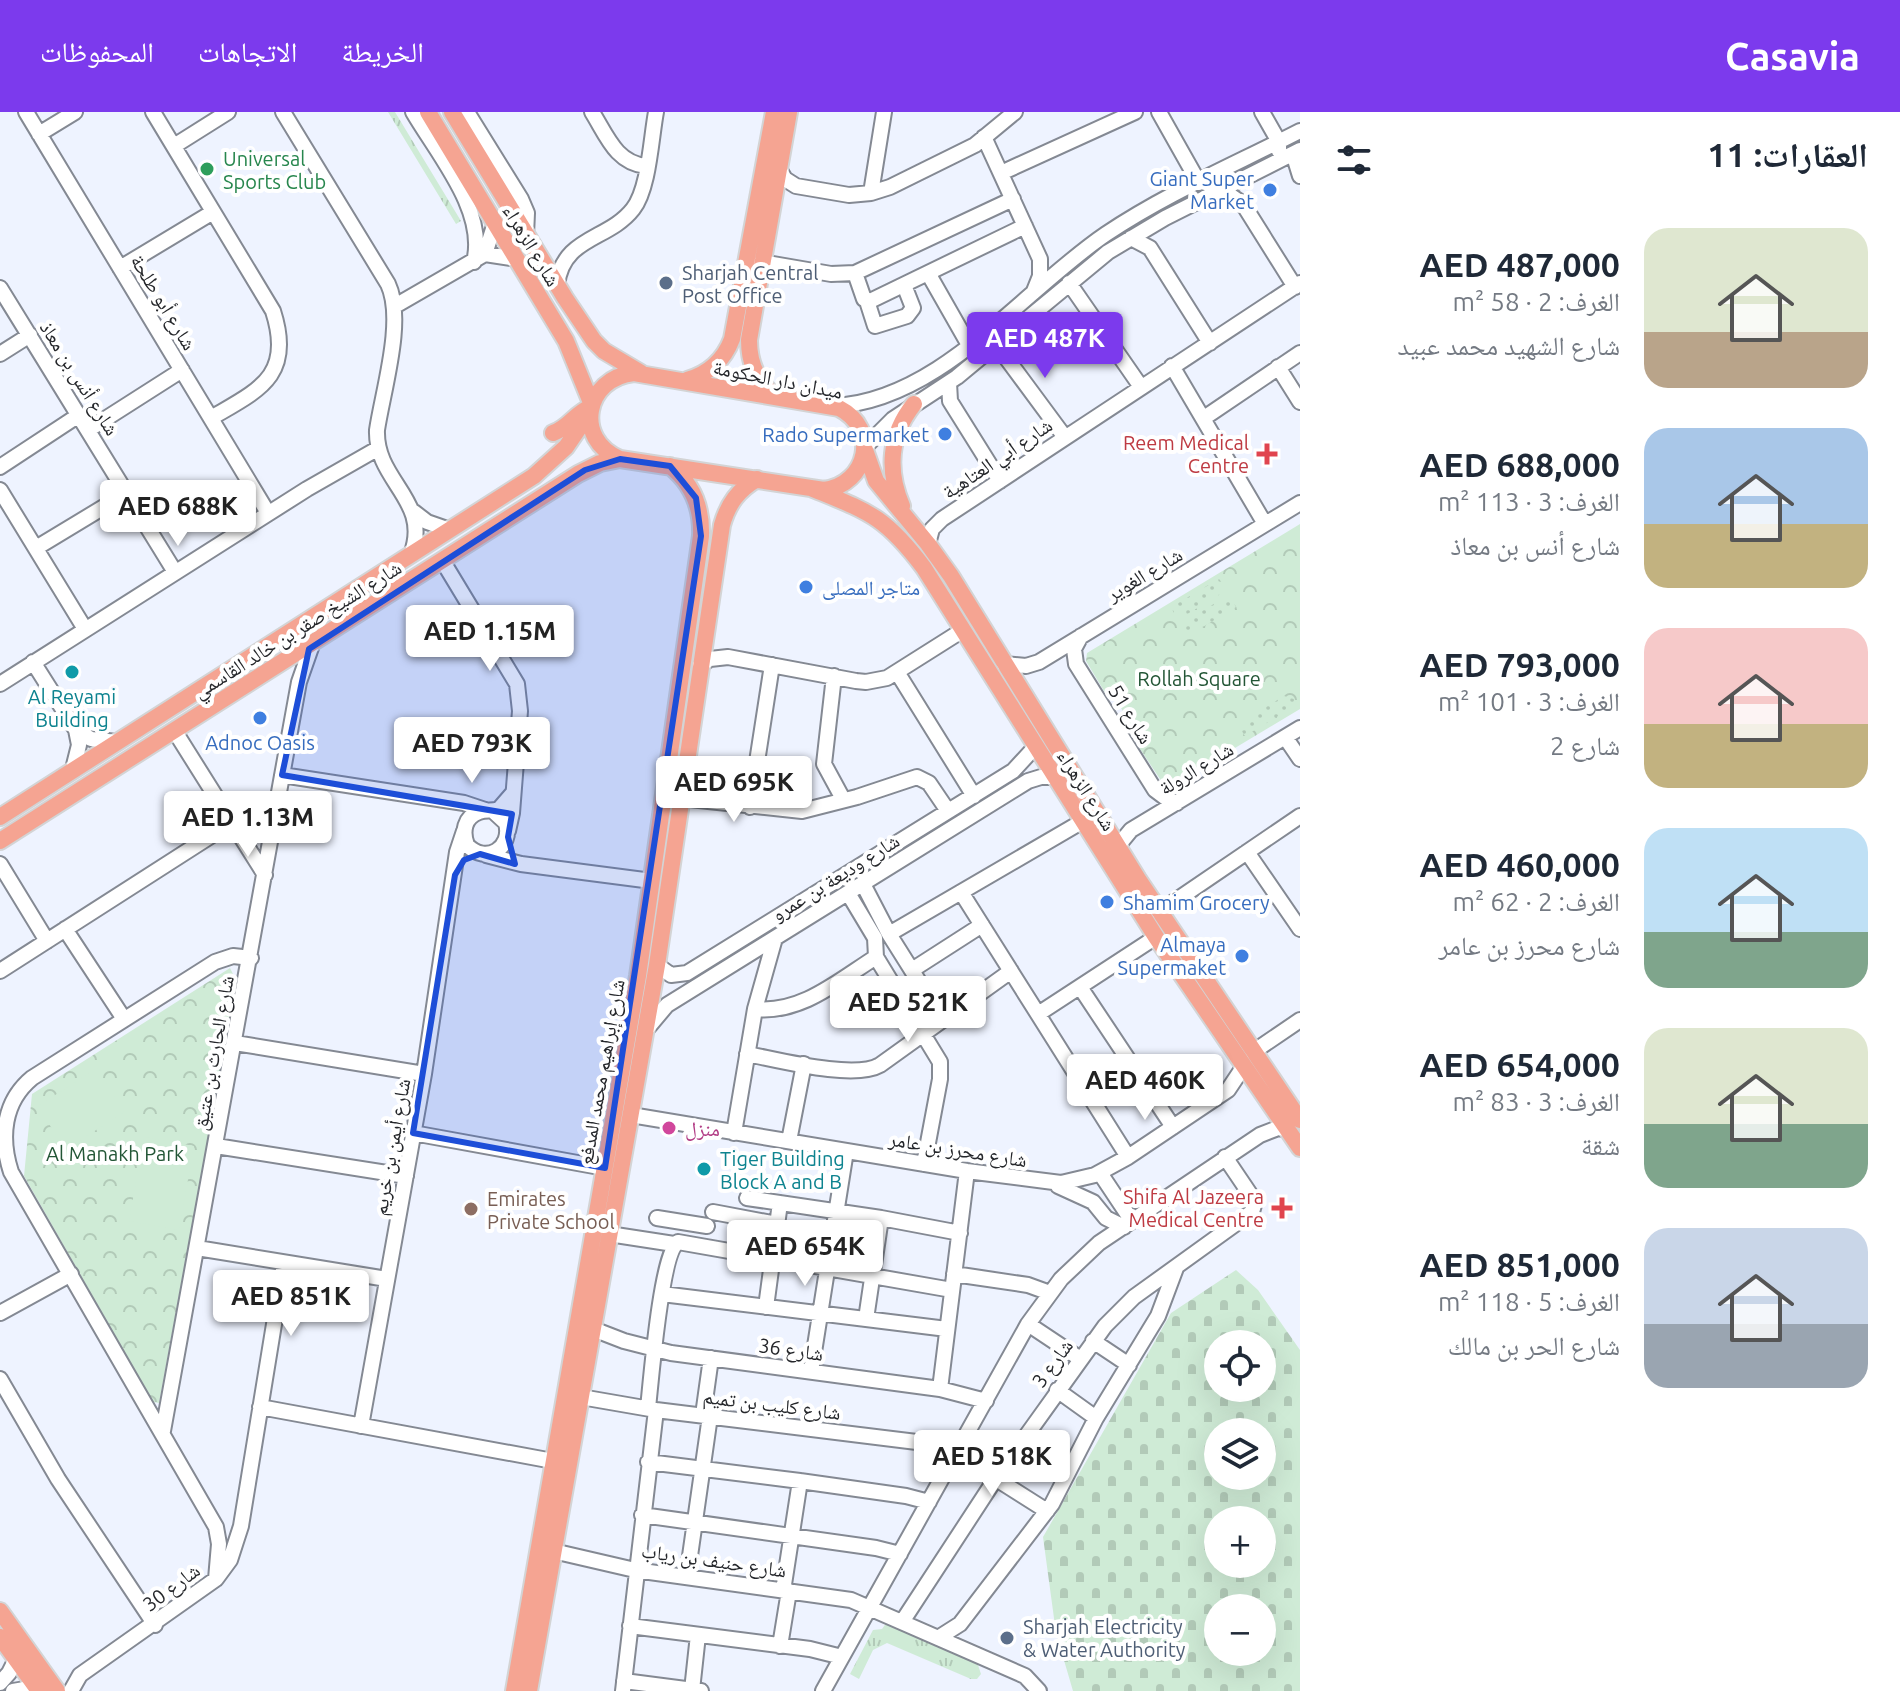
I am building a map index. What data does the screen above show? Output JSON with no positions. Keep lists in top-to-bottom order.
{
  "streets": {
    "main road": [
      "شارع الزهراء",
      "ميدان دار الحكومة",
      "شارع الشيخ صقر بن خالد القاسمي",
      "شارع إبراهيم محمد المدفع"
    ],
    "street": [
      "شارع أبو طلحة",
      "شارع أنس بن معاذ",
      "شارع أبي العتاهية",
      "شارع الغوير",
      "شارع 51",
      "شارع الرولة",
      "شارع وديعة بن عمرو",
      "شارع الحارث بن عتيق",
      "شارع أيمن بن خريم",
      "شارع محرز بن عامر",
      "شارع 36",
      "شارع 3",
      "شارع كليب بن تميم",
      "شارع حنيف بن رياب",
      "شارع 30"
    ]
  },
  "crossings": [
    ["شارع الزهراء", "ميدان دار الحكومة"],
    ["شارع الزهراء", "شارع أبي العتاهية"],
    ["شارع الزهراء", "شارع الغوير"],
    ["شارع الزهراء", "شارع الشيخ صقر بن خالد القاسمي"],
    ["شارع الزهراء", "شارع الرولة"],
    ["شارع الزهراء", "شارع وديعة بن عمرو"],
    ["شارع الزهراء", "شارع محرز بن عامر"],
    ["ميدان دار الحكومة", "شارع الشيخ صقر بن خالد القاسمي"],
    ["شارع الغوير", "شارع 51"],
    ["شارع الشيخ صقر بن خالد القاسمي", "شارع الحارث بن عتيق"],
    ["شارع 51", "شارع الرولة"],
    ["شارع وديعة بن عمرو", "شارع إبراهيم محمد المدفع"],
    ["شارع إبراهيم محمد المدفع", "شارع محرز بن عامر"],
    ["شارع إبراهيم محمد المدفع", "شارع 36"],
    ["شارع إبراهيم محمد المدفع", "شارع كليب بن تميم"],
    ["شارع إبراهيم محمد المدفع", "شارع حنيف بن رياب"],
    ["شارع 3", "شارع كليب بن تميم"],
    ["شارع 3", "شارع حنيف بن رياب"]
  ],
  "parks": ["Rollah Square", "Al Manakh Park"],
  "places": {
    "other": [
      "Universal Sports Club",
      "Giant Super Market",
      "Sharjah Central Post Office",
      "Rado Supermarket",
      "متاجر المصلى",
      "Al Reyami Building",
      "Adnoc Oasis",
      "Shamim Grocery",
      "Almaya Supermaket",
      "منزل",
      "Tiger Building Block A and B",
      "Emirates Private School",
      "Sharjah Electricity & Water Authority"
    ],
    "health": ["Reem Medical Centre", "Shifa Al Jazeera Medical Centre"]
  },
  "page": {
    "header": "Casavia",
    "nav": ["الخريطة", "الاتجاهات", "المحفوظات"],
    "heading": "العقارات: 11",
    "list": [
      {
        "name": "AED 487,000",
        "note": "الغرف: 2 · 58 m² · شارع الشهيد محمد عبيد"
      },
      {
        "name": "AED 688,000",
        "note": "الغرف: 3 · 113 m² · شارع أنس بن معاذ"
      },
      {
        "name": "AED 793,000",
        "note": "الغرف: 3 · 101 m² · شارع 2"
      },
      {
        "name": "AED 460,000",
        "note": "الغرف: 2 · 62 m² · شارع محرز بن عامر"
      },
      {
        "name": "AED 654,000",
        "note": "الغرف: 3 · 83 m² · شقة"
      },
      {
        "name": "AED 851,000",
        "note": "الغرف: 5 · 118 m² · شارع الحر بن مالك"
      }
    ],
    "price": [
      "AED 487K",
      "AED 688K",
      "AED 1.15M",
      "AED 793K",
      "AED 695K",
      "AED 1.13M",
      "AED 521K",
      "AED 460K",
      "AED 654K",
      "AED 851K",
      "AED 518K"
    ],
    "map_buttons": ["+", "−"]
  }
}
